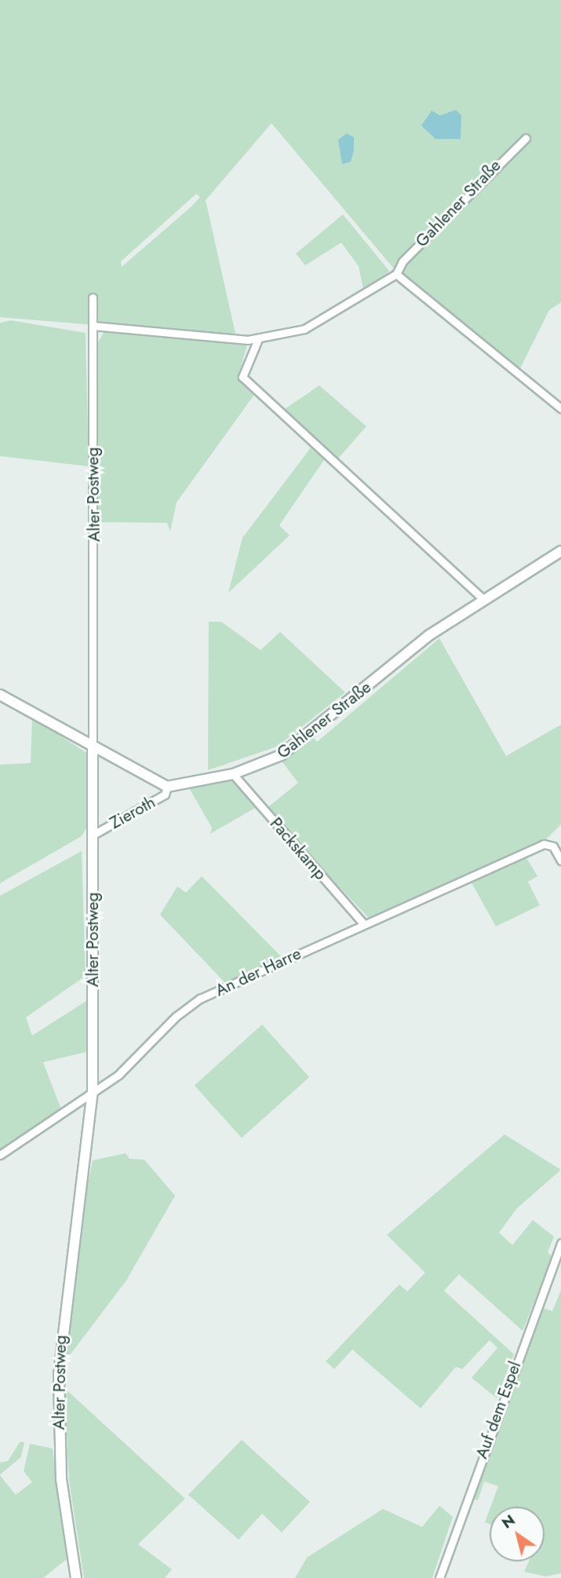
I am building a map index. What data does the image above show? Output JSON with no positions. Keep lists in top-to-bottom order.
{
  "streets": {
    "main road": ["Gahlener Straße", "Alter Postweg"],
    "street": [
      "Zieroth",
      "Packskamp",
      "An der Harre",
      "Auf dem Espel"
    ]
  },
  "crossings": [
    ["Gahlener Straße", "Alter Postweg"],
    ["Gahlener Straße", "Zieroth"],
    ["Gahlener Straße", "Packskamp"],
    ["Alter Postweg", "Zieroth"],
    ["Alter Postweg", "An der Harre"],
    ["Packskamp", "An der Harre"]
  ],
  "north": "top left"
}
